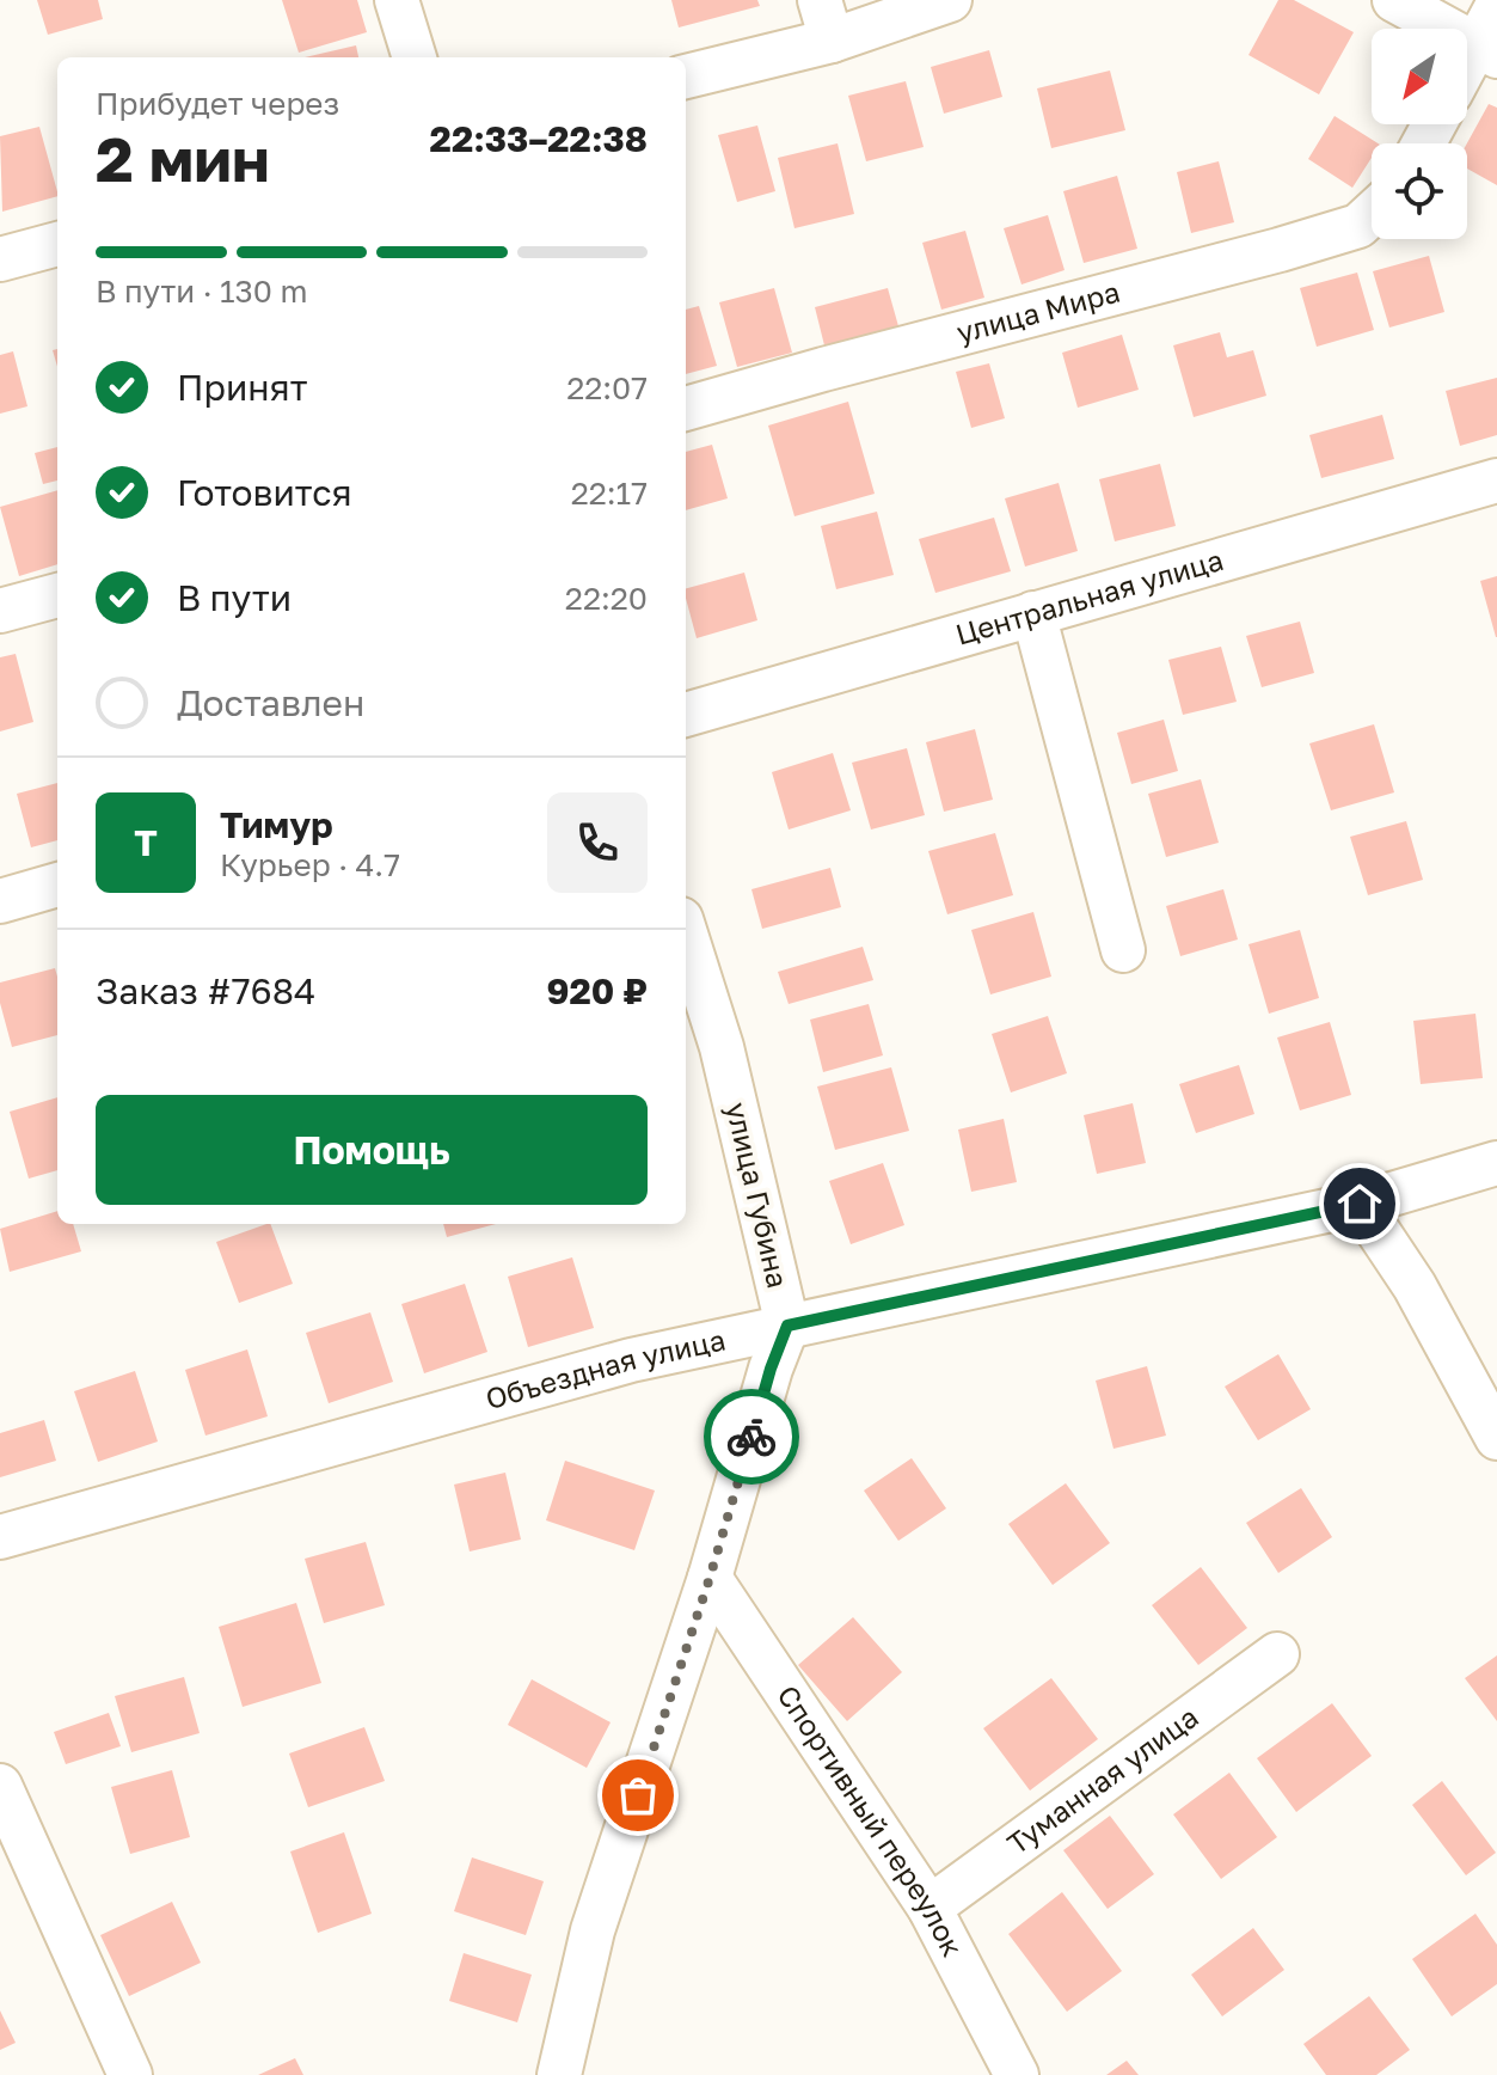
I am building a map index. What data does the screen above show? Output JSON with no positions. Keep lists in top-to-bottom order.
{
  "streets": {
    "street": [
      "улица Мира",
      "Центральная улица",
      "улица Губина",
      "Объездная улица",
      "Туманная улица",
      "Спортивный переулок"
    ]
  },
  "crossings": [
    ["улица Губина", "Объездная улица"],
    ["улица Губина", "Спортивный переулок"],
    ["Туманная улица", "Спортивный переулок"]
  ],
  "north": "bottom left",
  "page": {
    "heading": ["2 мин", "Прибудет через", "22:33–22:38"],
    "panel": [
      "Тимур",
      "Курьер · 4.7",
      "Заказ #7684",
      "920 ₽"
    ],
    "bar": "В пути · 130 m",
    "list": [
      ["Принят", "22:07"],
      ["Готовится", "22:17"],
      ["В пути", "22:20"],
      "Доставлен"
    ],
    "round": "Т",
    "buttons": "Помощь"
  }
}
